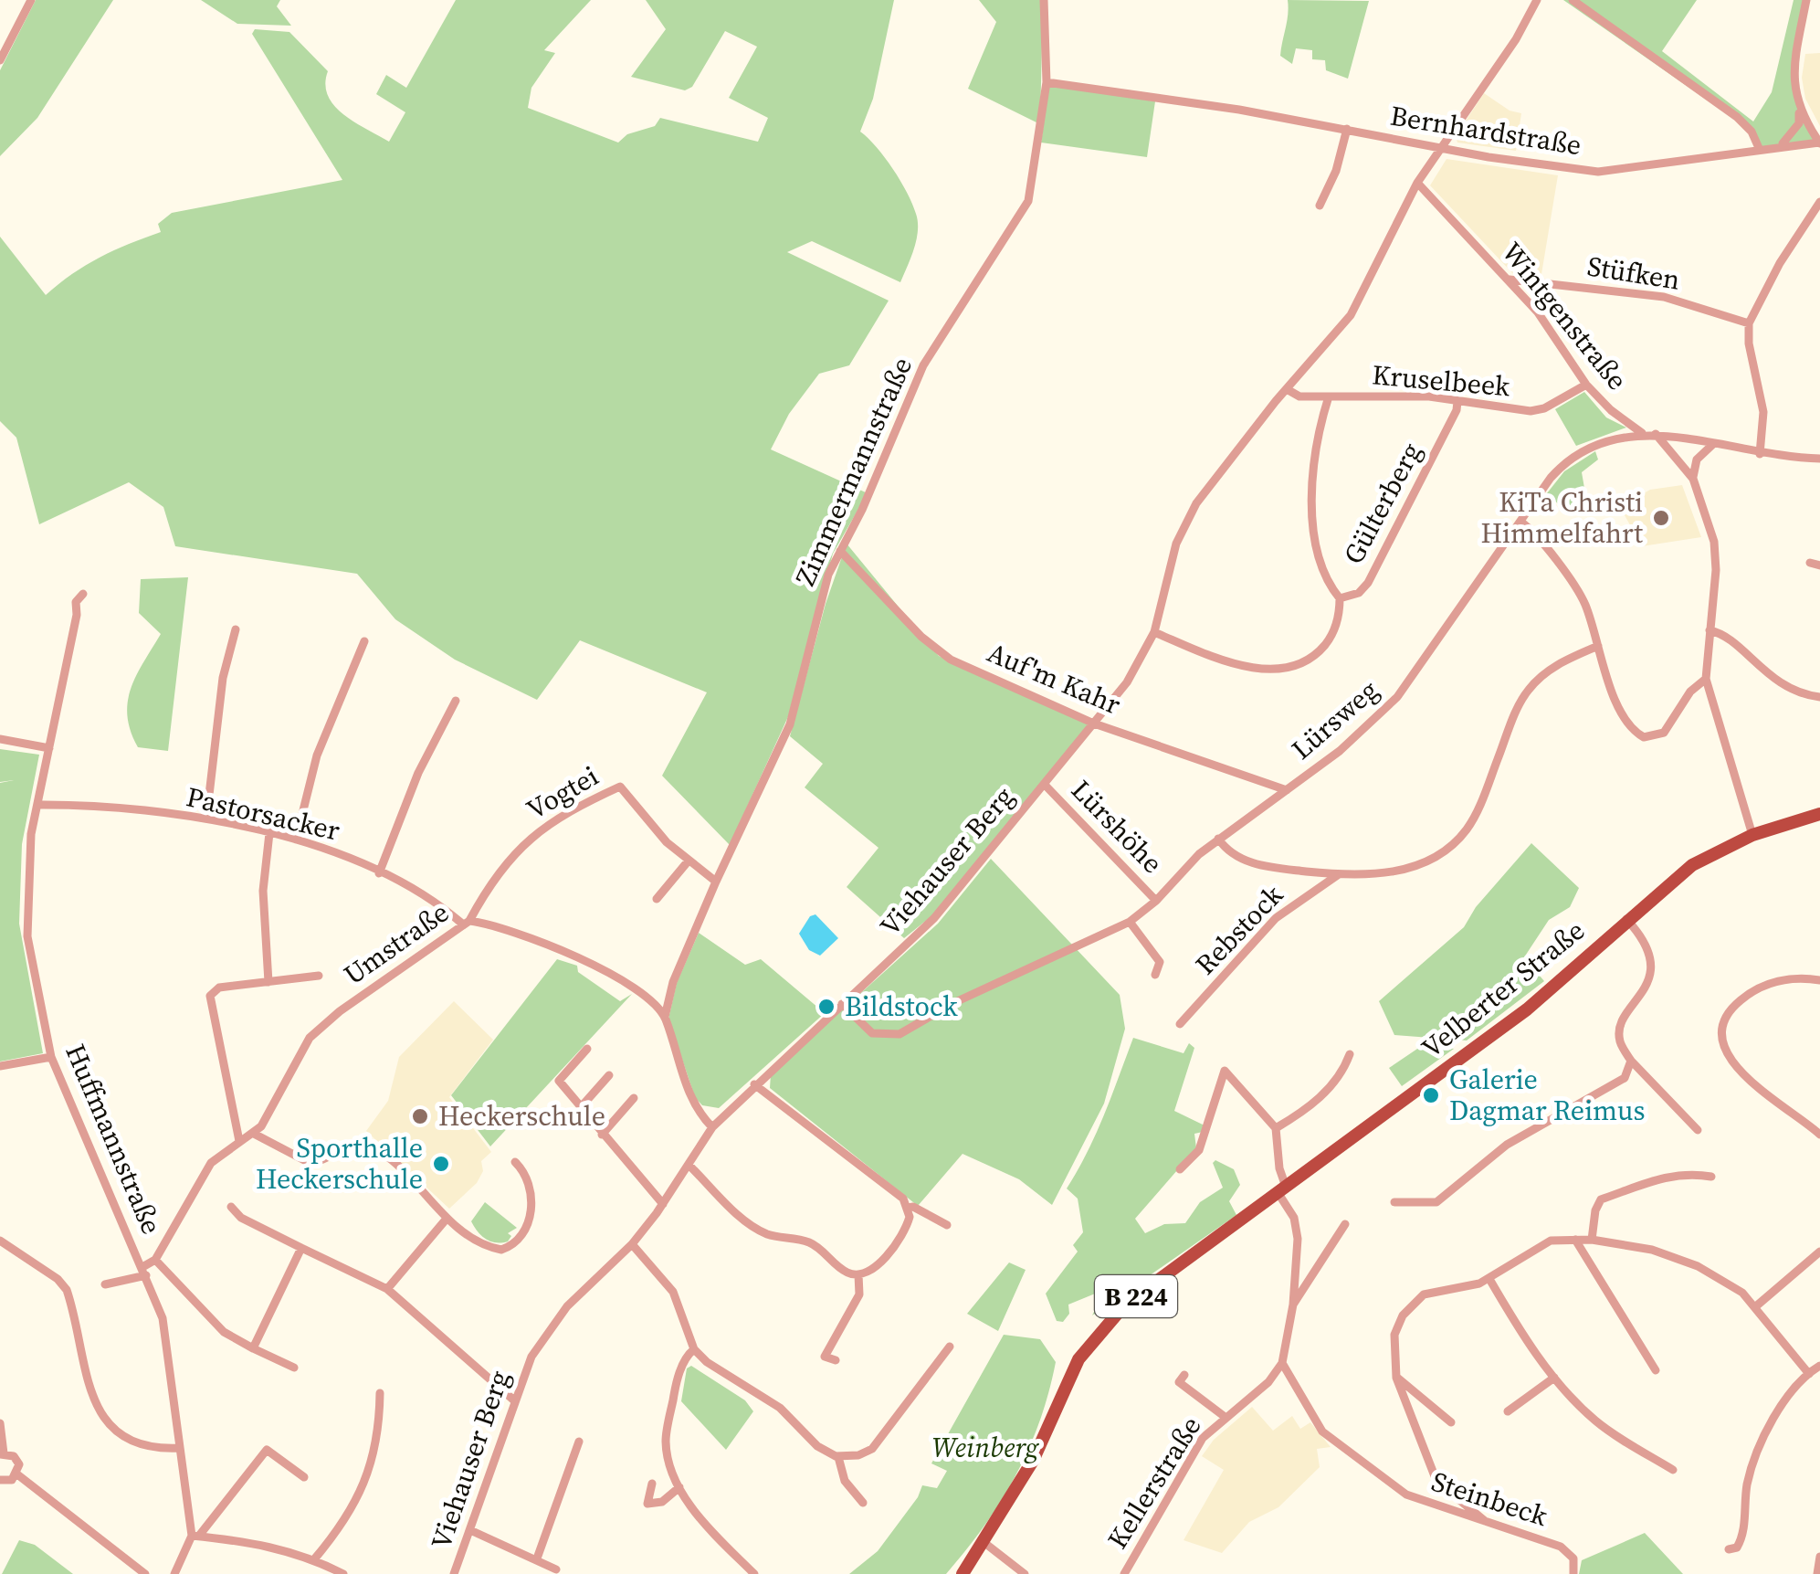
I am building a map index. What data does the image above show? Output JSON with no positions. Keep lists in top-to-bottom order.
{
  "streets": {
    "main road": ["Velberter Straße", "B 224"],
    "street": [
      "Bernhardstraße",
      "Stüfken",
      "Wintgenstraße",
      "Kruselbeek",
      "Zimmermannstraße",
      "Gülterberg",
      "Auf'm Kahr",
      "Lürsweg",
      "Vogtei",
      "Pastorsacker",
      "Lürshöhe",
      "Viehauser Berg",
      "Rebstock",
      "Umstraße",
      "Huffmannstraße",
      "Kellerstraße",
      "Steinbeck"
    ]
  },
  "crossings": [
    ["Bernhardstraße", "Zimmermannstraße"],
    ["Bernhardstraße", "Viehauser Berg"],
    ["Stüfken", "Wintgenstraße"],
    ["Wintgenstraße", "Kruselbeek"],
    ["Wintgenstraße", "Lürsweg"],
    ["Wintgenstraße", "Viehauser Berg"],
    ["Kruselbeek", "Gülterberg"],
    ["Kruselbeek", "Viehauser Berg"],
    ["Zimmermannstraße", "Auf'm Kahr"],
    ["Zimmermannstraße", "Vogtei"],
    ["Zimmermannstraße", "Umstraße"],
    ["Gülterberg", "Viehauser Berg"],
    ["Auf'm Kahr", "Lürsweg"],
    ["Auf'm Kahr", "Viehauser Berg"],
    ["Lürsweg", "Lürshöhe"],
    ["Lürsweg", "Viehauser Berg"],
    ["Vogtei", "Pastorsacker"],
    ["Vogtei", "Umstraße"],
    ["Pastorsacker", "Umstraße"],
    ["Pastorsacker", "Huffmannstraße"],
    ["Lürshöhe", "Viehauser Berg"],
    ["Velberter Straße", "B 224"],
    ["Kellerstraße", "Steinbeck"]
  ],
  "parks": ["Weinberg"],
  "places": [
    "KiTa Christi Himmelfahrt",
    "Bildstock",
    "Galerie Dagmar Reimus",
    "Heckerschule",
    "Sporthalle Heckerschule"
  ]
}
